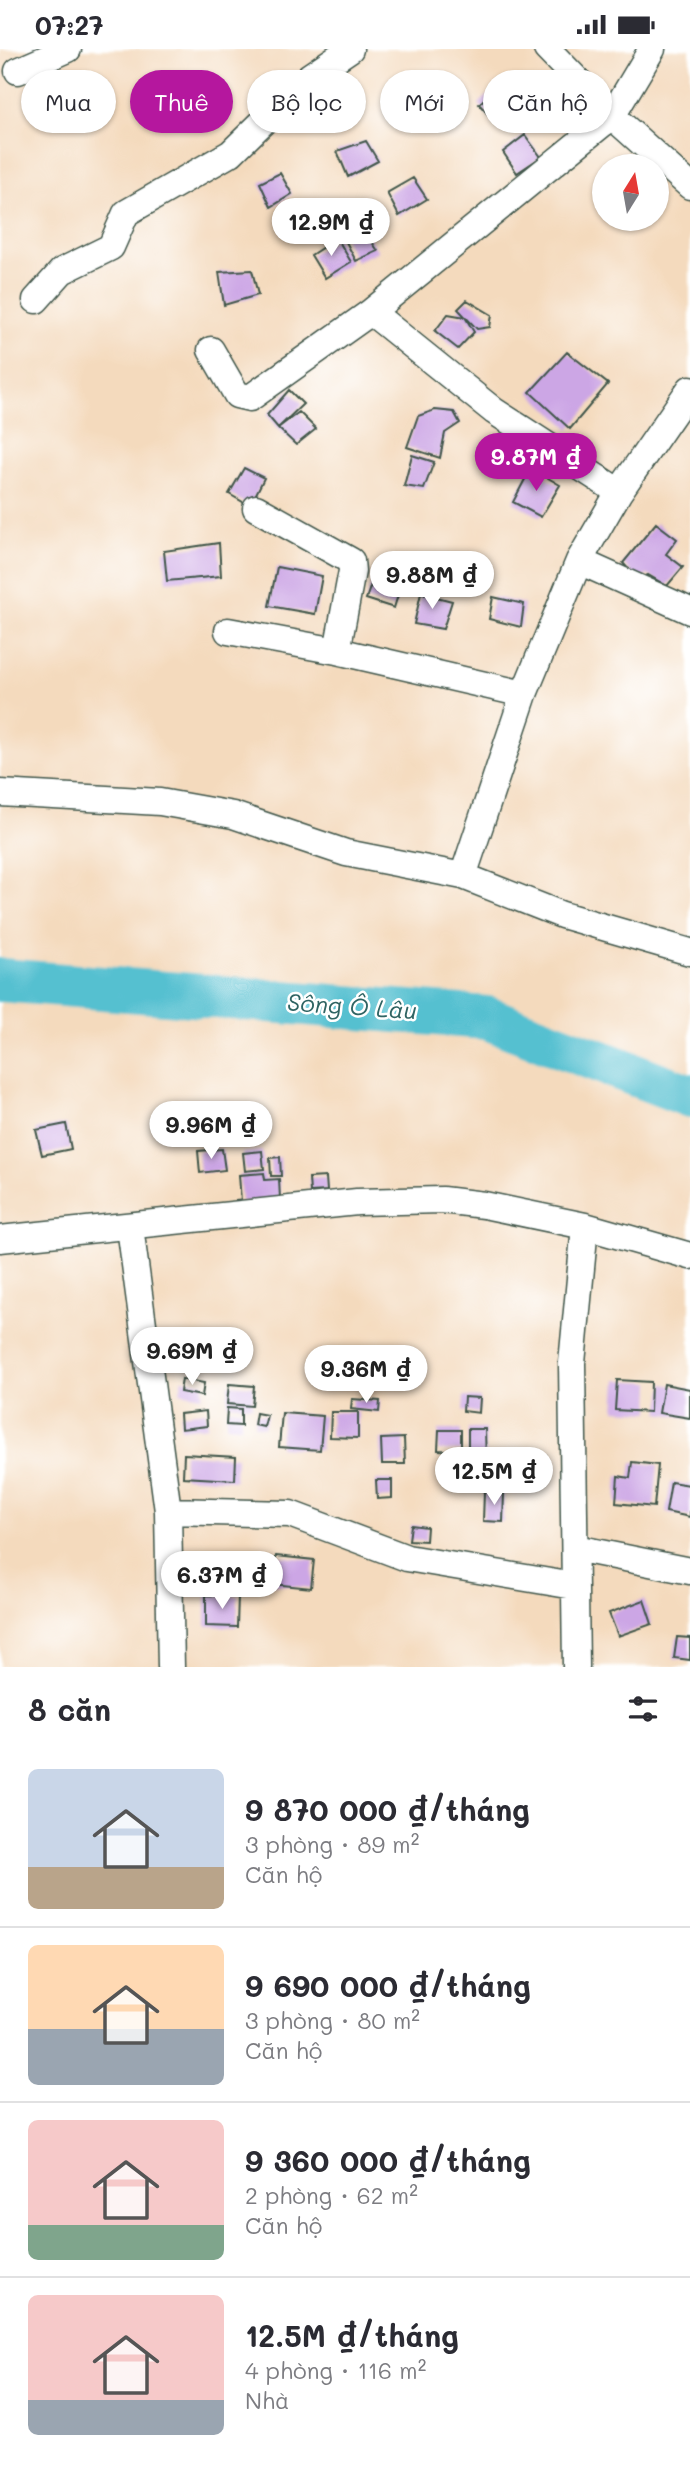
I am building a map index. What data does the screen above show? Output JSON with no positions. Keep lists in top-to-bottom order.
{
  "water": ["Sông Ô Lâu"],
  "north": "top",
  "page": {
    "status": "07:27",
    "chip": [
      "Mua",
      "Thuê",
      "Bộ lọc",
      "Mới",
      "Căn hộ"
    ],
    "price": [
      "12.9M ₫",
      "9.87M ₫",
      "9.88M ₫",
      "9.96M ₫",
      "9.69M ₫",
      "9.36M ₫",
      "12.5M ₫",
      "6.37M ₫"
    ],
    "heading": "8 căn",
    "list": [
      {
        "name": "9 870 000 ₫/tháng",
        "note": "3 phòng · 89 m² · Căn hộ"
      },
      {
        "name": "9 690 000 ₫/tháng",
        "note": "3 phòng · 80 m² · Căn hộ"
      },
      {
        "name": "9 360 000 ₫/tháng",
        "note": "2 phòng · 62 m² · Căn hộ"
      },
      {
        "name": "12.5M ₫/tháng",
        "note": "4 phòng · 116 m² · Nhà"
      }
    ]
  }
}
